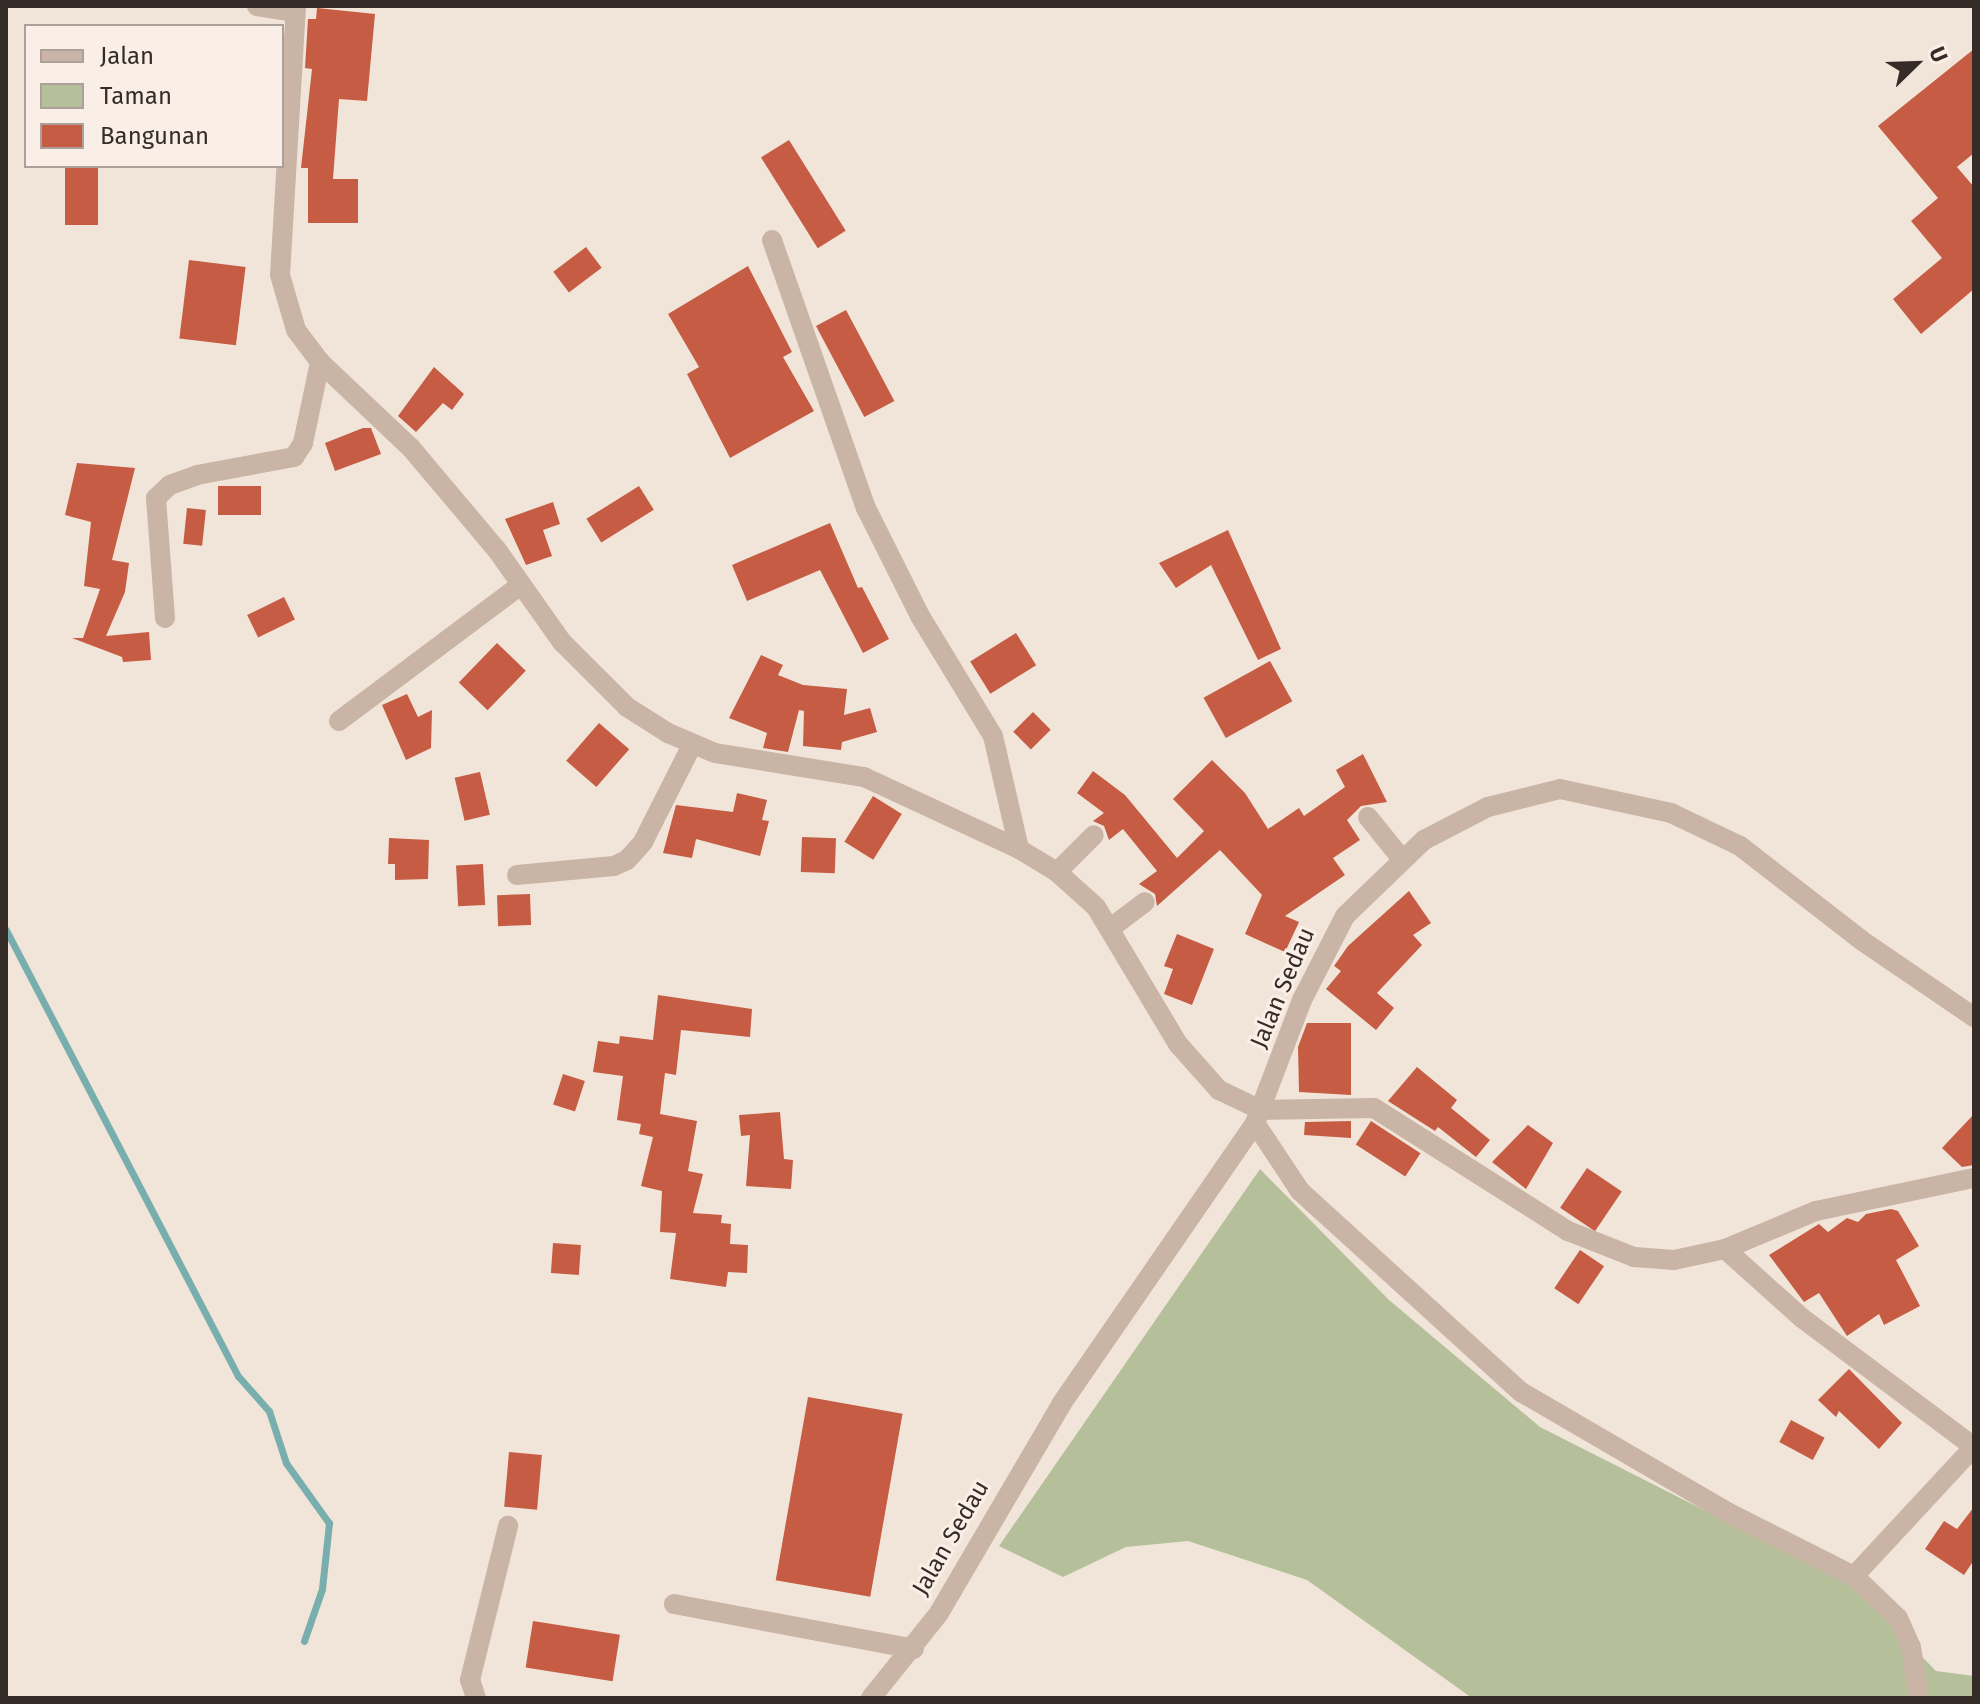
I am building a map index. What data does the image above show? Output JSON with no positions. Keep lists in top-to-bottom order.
{
  "streets": {
    "street": ["Jalan Sedau"]
  },
  "legend": ["Jalan", "Taman", "Bangunan"],
  "north": "top right"
}
